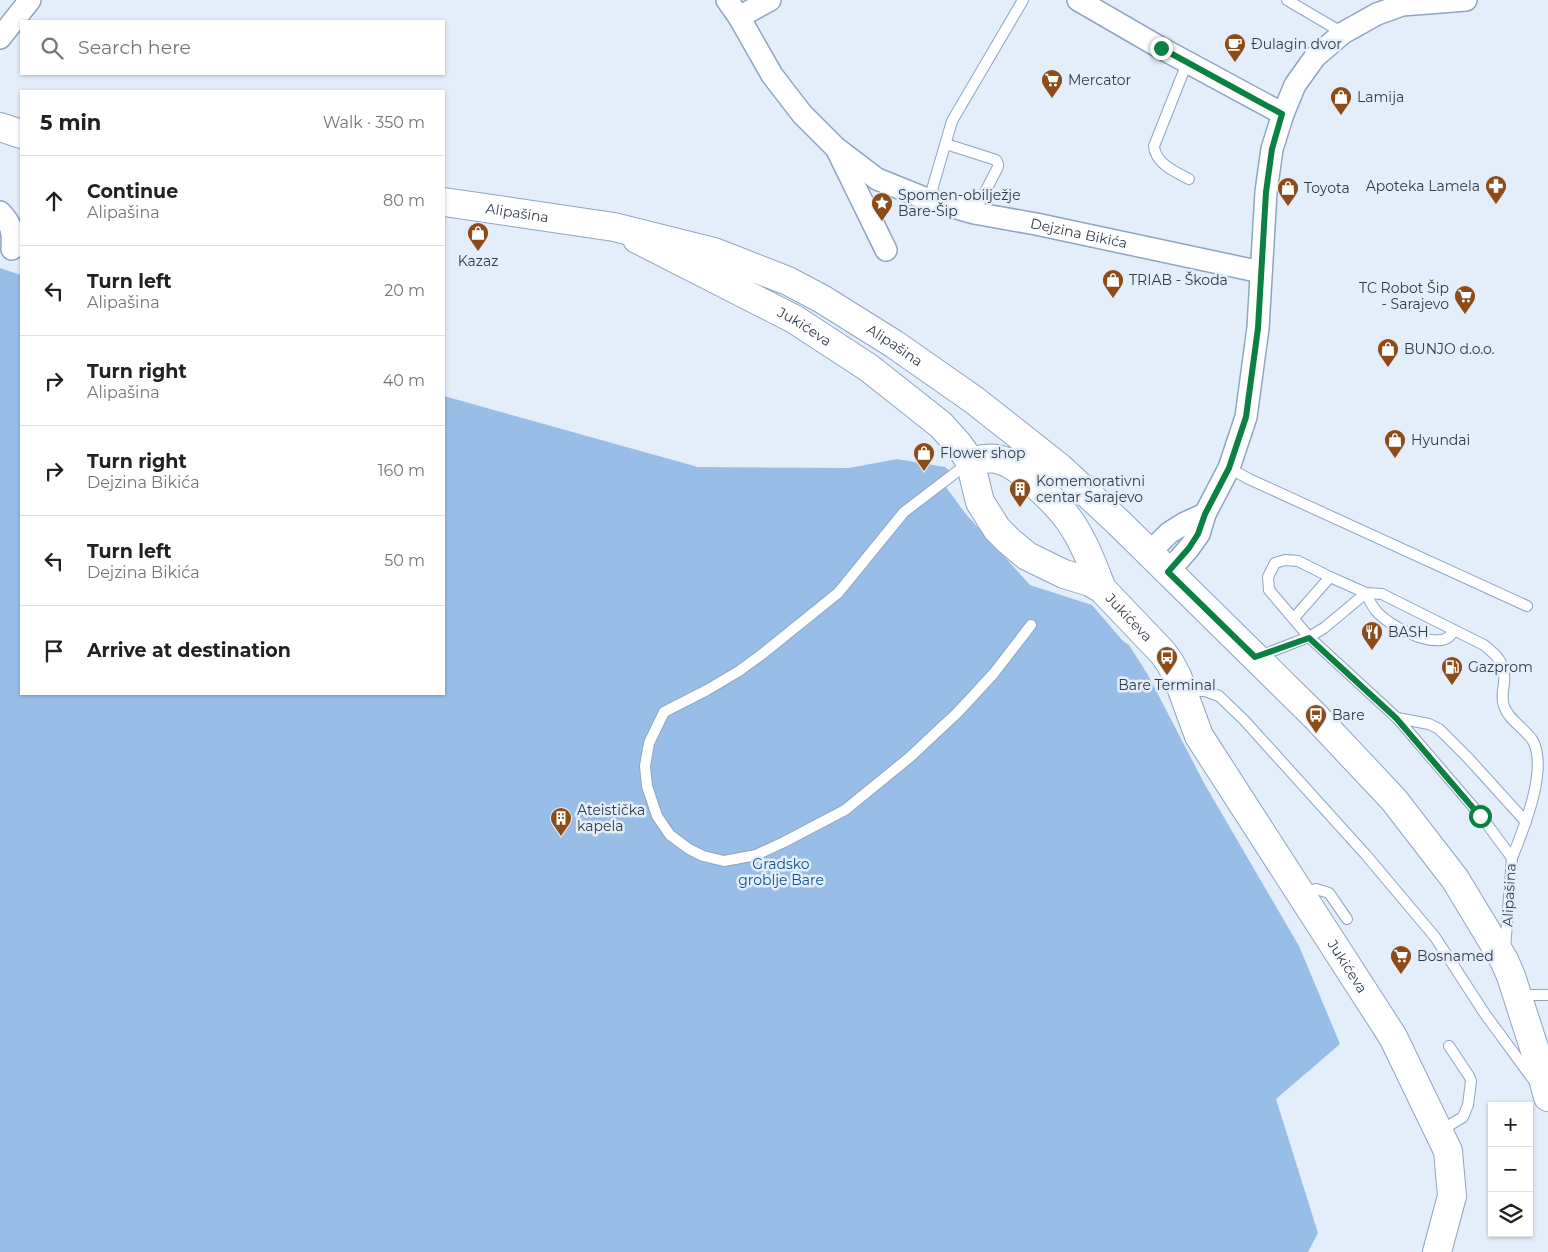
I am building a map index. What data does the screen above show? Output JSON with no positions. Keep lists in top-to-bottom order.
{
  "streets": {
    "street": ["Alipašina", "Dejzina Bikića", "Jukićeva"]
  },
  "crossings": [
    ["Alipašina", "Jukićeva"]
  ],
  "parks": ["Gradsko groblje Bare"],
  "places": {
    "cafe": ["Đulagin dvor"],
    "supermarket": ["Mercator", "TC Robot Šip - Sarajevo", "Bosnamed"],
    "shop": [
      "Lamija",
      "Toyota",
      "Kazaz",
      "TRIAB - Škoda",
      "BUNJO d.o.o.",
      "Hyundai",
      "Flower shop"
    ],
    "pharmacy": ["Apoteka Lamela"],
    "place": ["Spomen-obilježje Bare-Šip"],
    "building": ["Komemorativni centar Sarajevo", "Ateistička kapela"],
    "restaurant": ["BASH"],
    "bus stop": ["Bare Terminal", "Bare"],
    "fuel station": ["Gazprom"]
  },
  "page": {
    "search": "Search here",
    "heading": ["5 min", "Walk · 350 m"],
    "list": [
      ["Continue", "Alipašina", "80 m"],
      ["Turn left", "Alipašina", "20 m"],
      ["Turn right", "Alipašina", "40 m"],
      ["Turn right", "Dejzina Bikića", "160 m"],
      ["Turn left", "Dejzina Bikića", "50 m"],
      "Arrive at destination"
    ],
    "map_buttons": ["+", "−"]
  }
}
